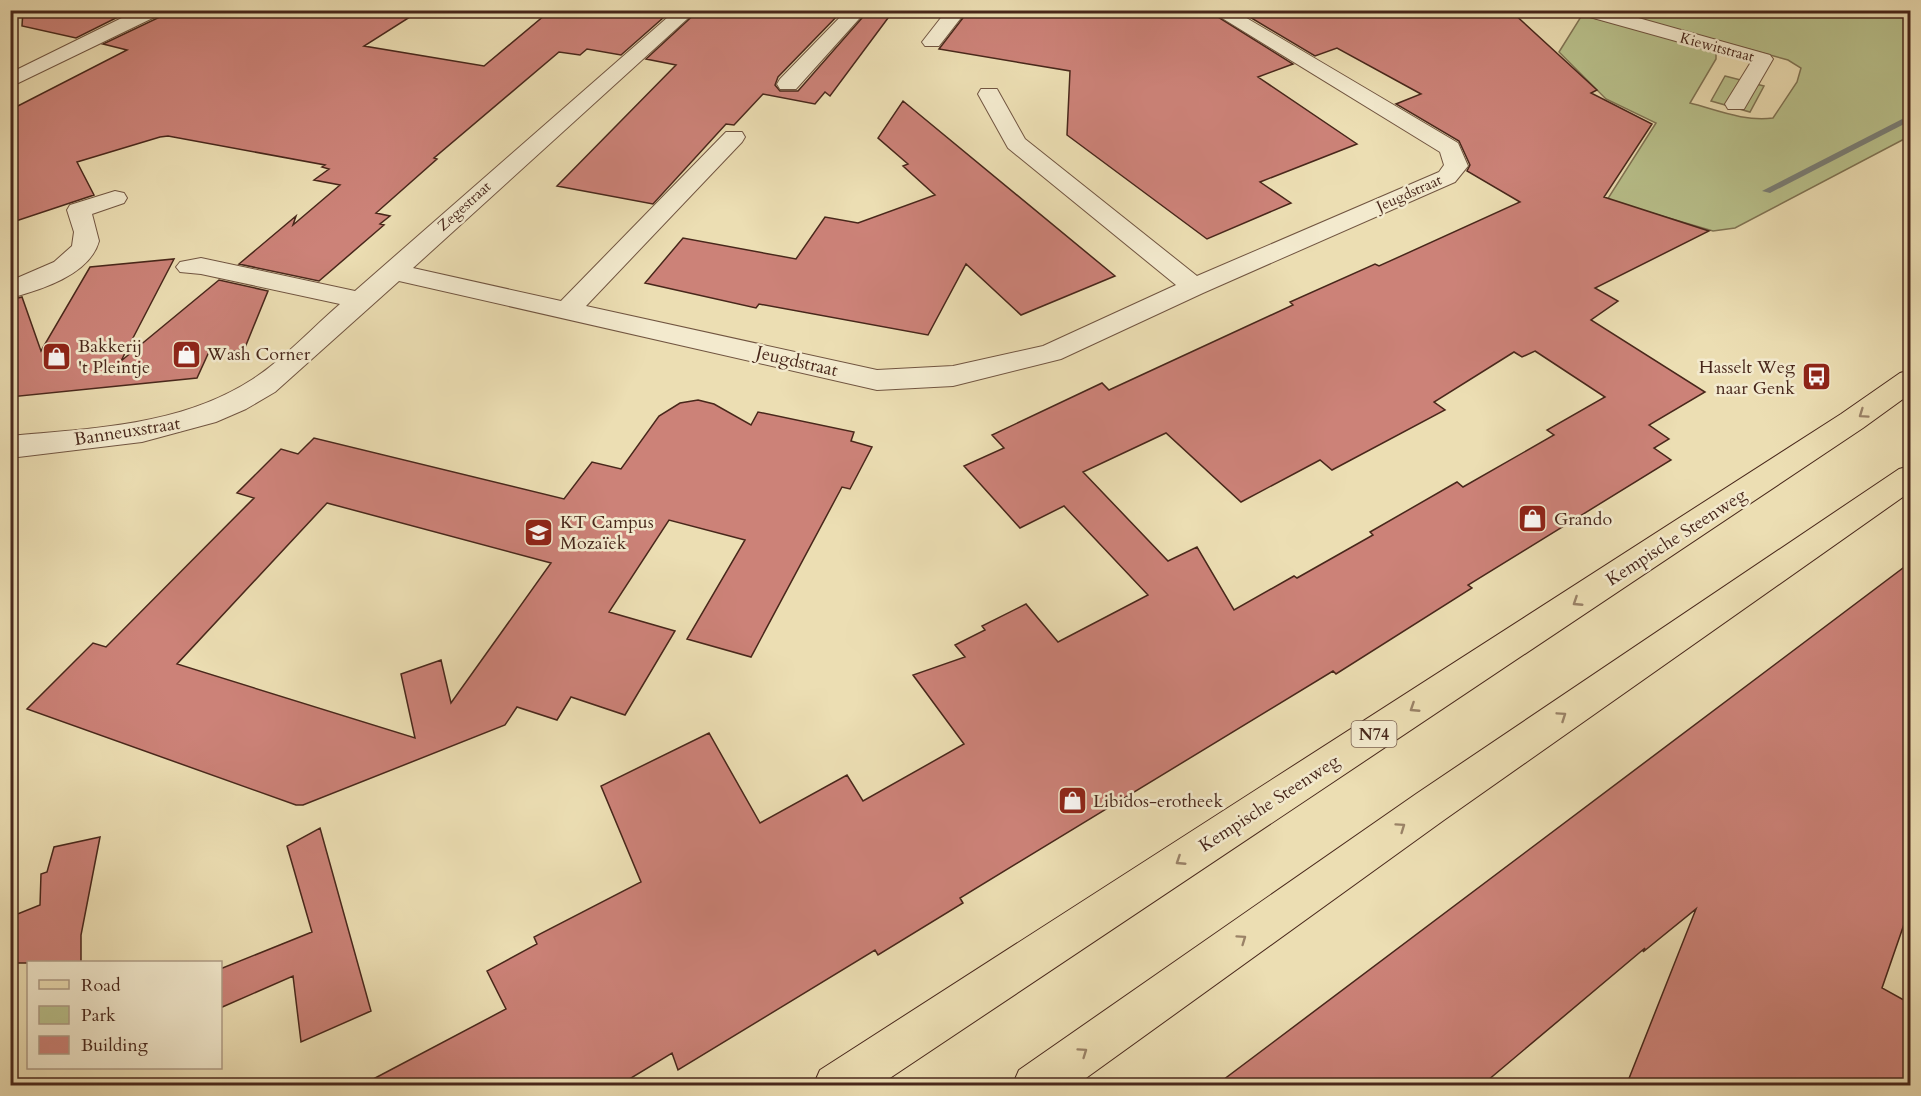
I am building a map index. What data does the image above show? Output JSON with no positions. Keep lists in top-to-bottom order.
{
  "streets": {
    "main road": ["Kempische Steenweg", "N74"],
    "street": [
      "Kiewitstraat",
      "Jeugdstraat",
      "Zegestraat",
      "Banneuxstraat"
    ]
  },
  "crossings": [
    ["Jeugdstraat", "Zegestraat"],
    ["Zegestraat", "Banneuxstraat"]
  ],
  "places": {
    "shop": [
      "Wash Corner",
      "Bakkerij 't Pleintje",
      "Grando",
      "Libidos-erotheek"
    ],
    "bus stop": ["Hasselt Weg naar Genk"],
    "school or university": ["KT Campus Mozaïek"]
  },
  "legend": ["Road", "Park", "Building"]
}
